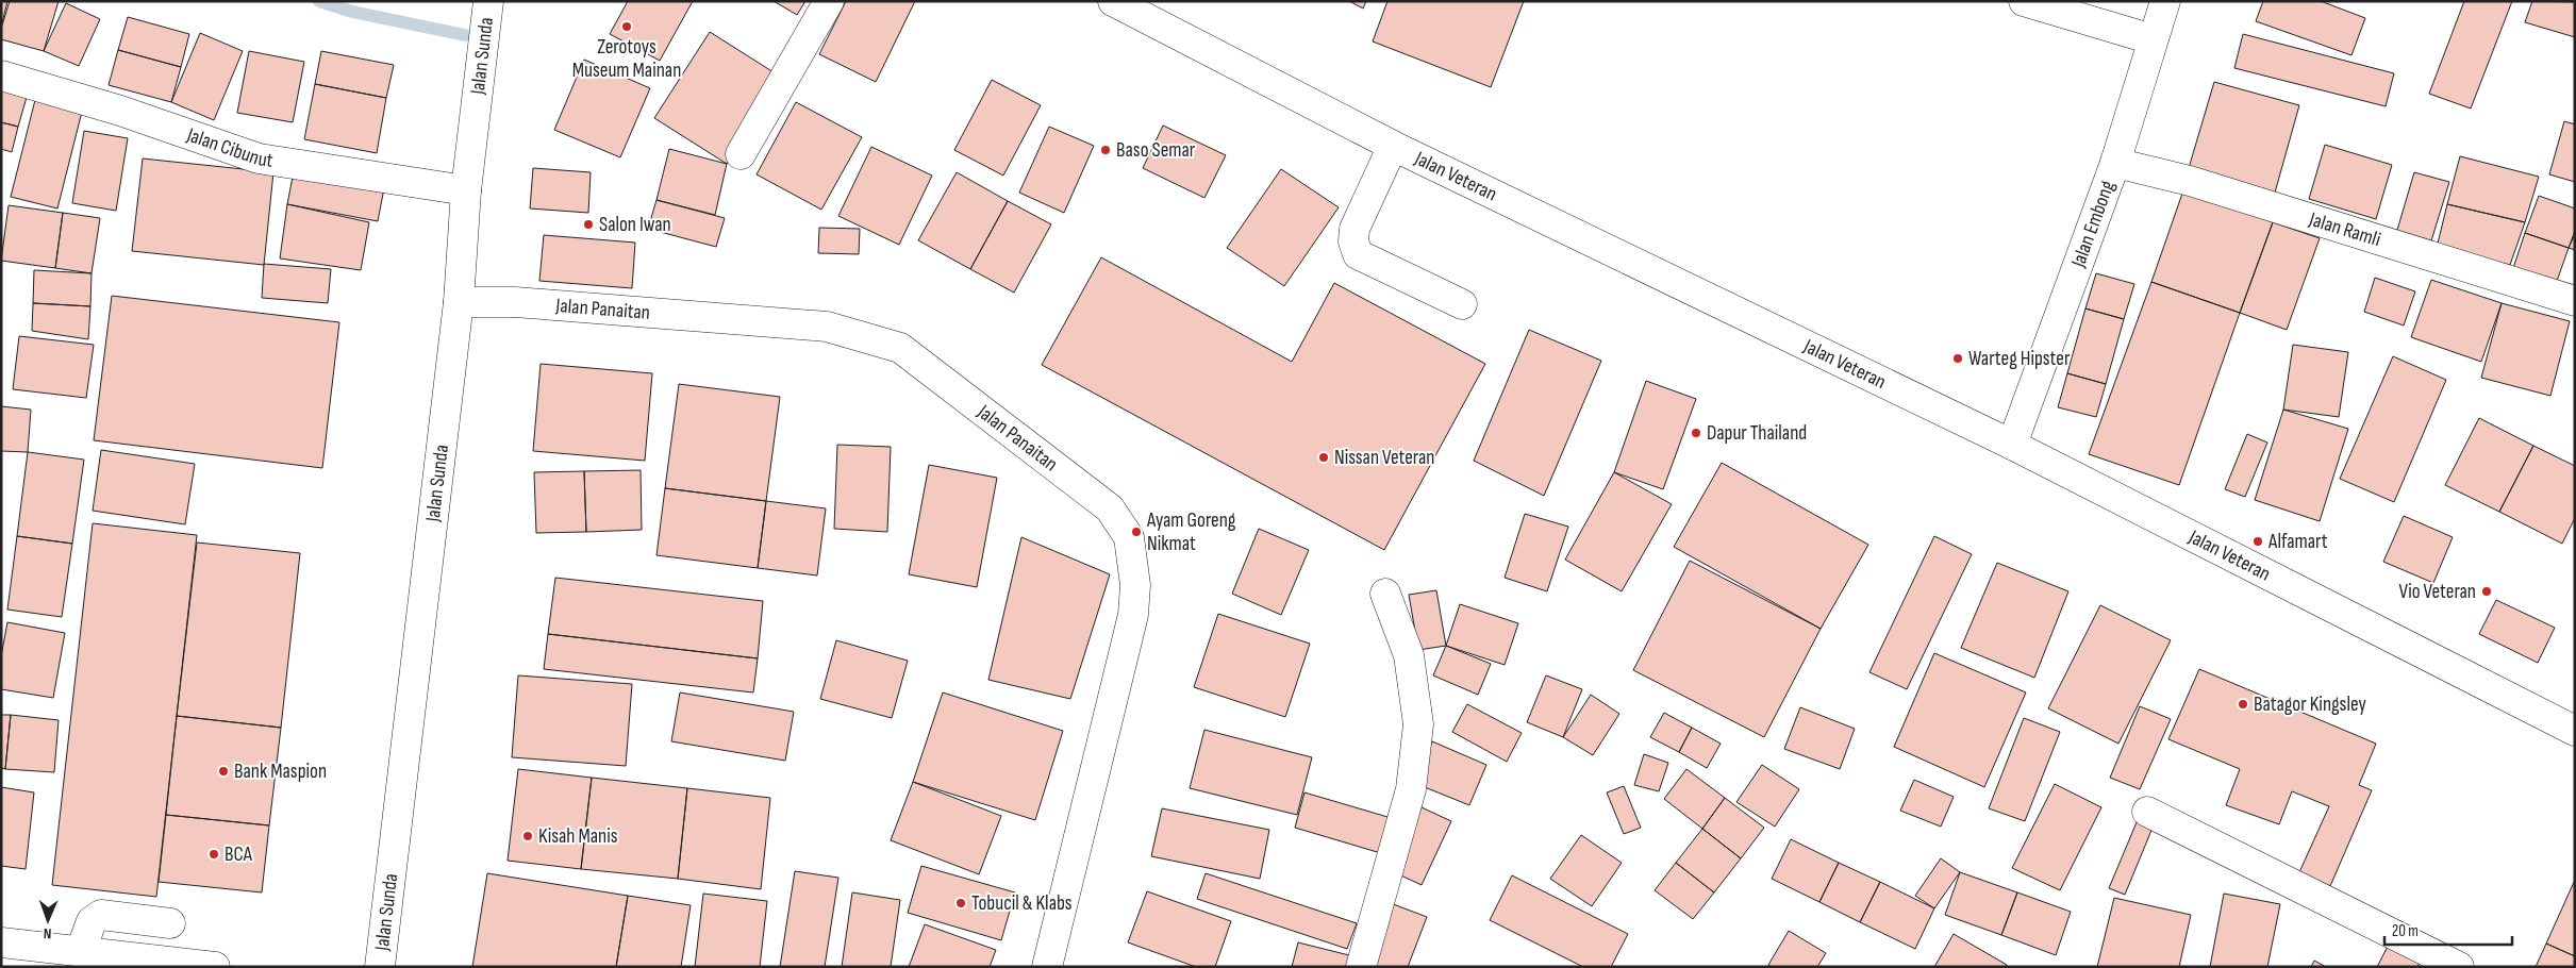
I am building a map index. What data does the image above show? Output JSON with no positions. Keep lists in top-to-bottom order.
{
  "streets": {
    "street": [
      "Jalan Sunda",
      "Jalan Cibunut",
      "Jalan Veteran",
      "Jalan Embong",
      "Jalan Ramli",
      "Jalan Panaitan"
    ]
  },
  "crossings": [
    ["Jalan Sunda", "Jalan Cibunut"],
    ["Jalan Sunda", "Jalan Panaitan"],
    ["Jalan Veteran", "Jalan Embong"],
    ["Jalan Embong", "Jalan Ramli"]
  ],
  "places": [
    "Zerotoys Museum Mainan",
    "Baso Semar",
    "Salon Iwan",
    "Warteg Hipster",
    "Dapur Thailand",
    "Nissan Veteran",
    "Ayam Goreng Nikmat",
    "Alfamart",
    "Vio Veteran",
    "Batagor Kingsley",
    "Bank Maspion",
    "Kisah Manis",
    "BCA",
    "Tobucil & Klabs"
  ],
  "scale_bar": "20 m",
  "north": "bottom"
}
